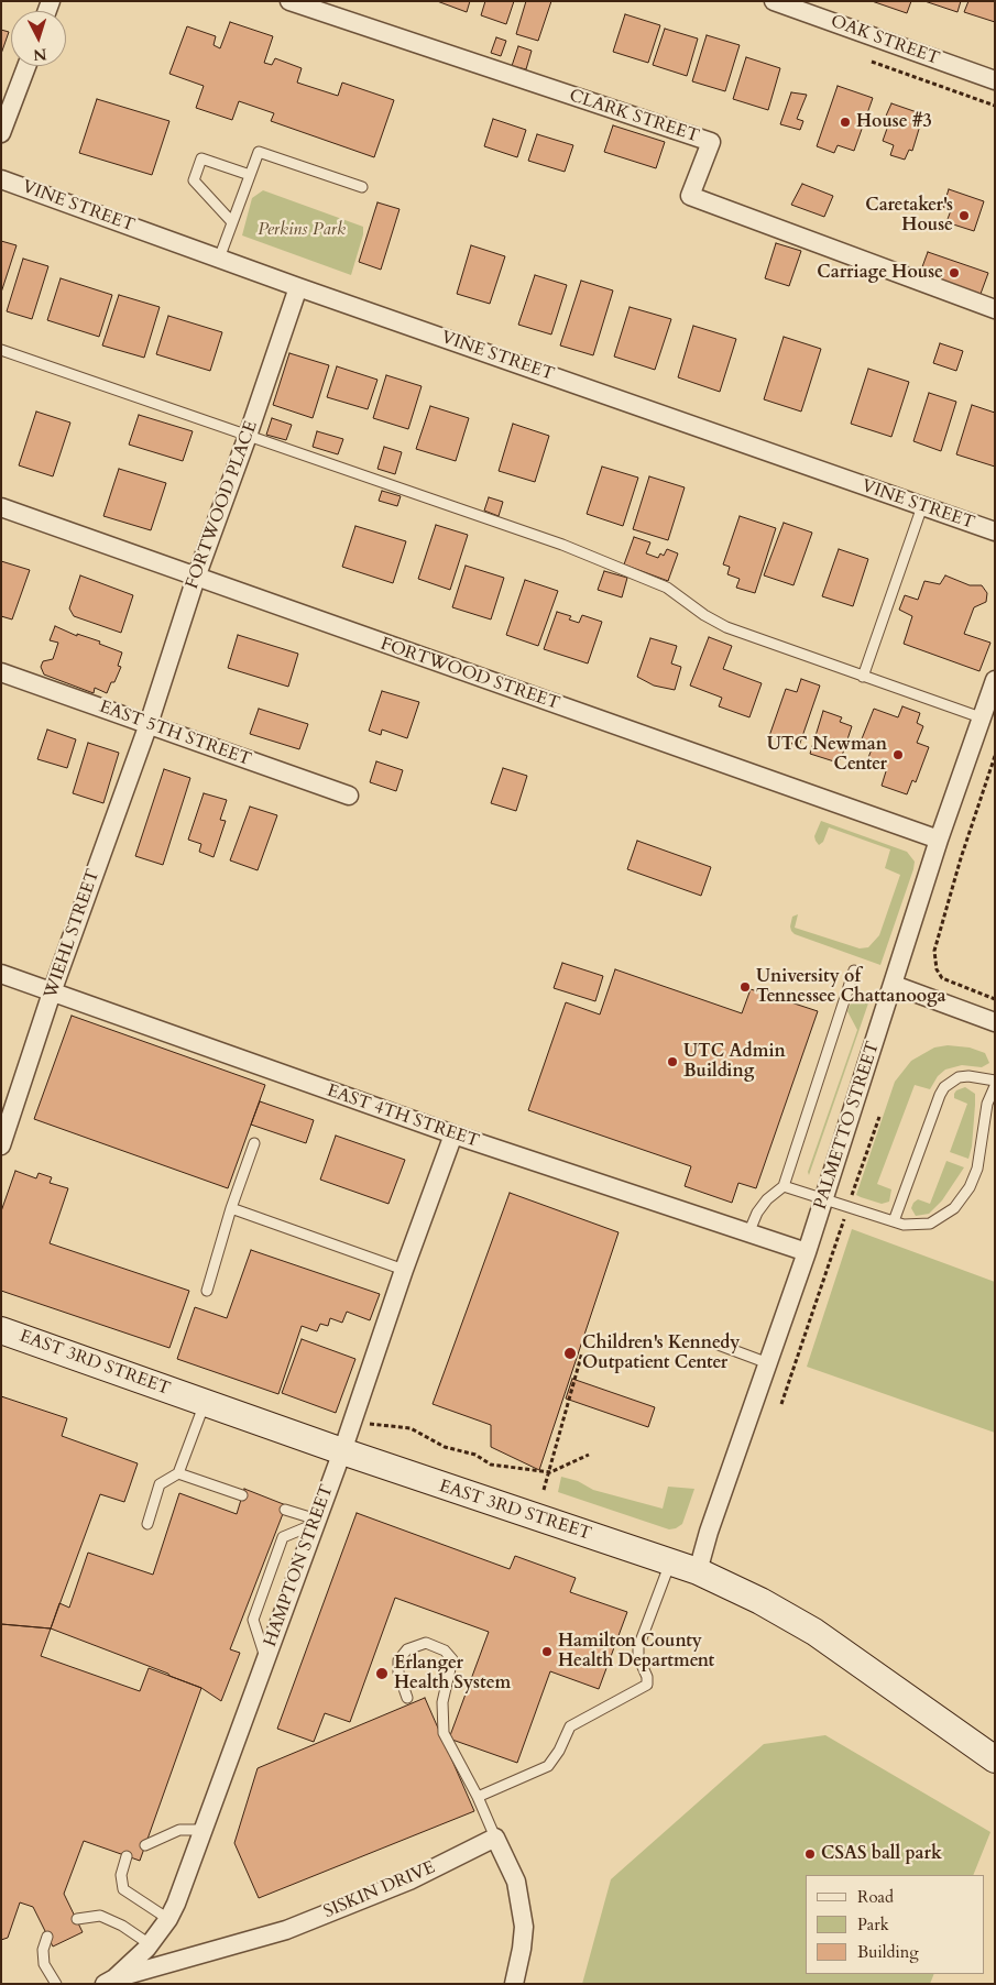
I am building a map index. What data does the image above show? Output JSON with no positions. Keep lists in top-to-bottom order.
{
  "streets": {
    "main road": ["EAST 3RD STREET"],
    "street": [
      "OAK STREET",
      "CLARK STREET",
      "VINE STREET",
      "FORTWOOD PLACE",
      "FORTWOOD STREET",
      "EAST 5TH STREET",
      "WIEHL STREET",
      "EAST 4TH STREET",
      "PALMETTO STREET",
      "HAMPTON STREET",
      "SISKIN DRIVE"
    ]
  },
  "crossings": [
    ["VINE STREET", "FORTWOOD PLACE"],
    ["FORTWOOD PLACE", "FORTWOOD STREET"],
    ["FORTWOOD PLACE", "EAST 5TH STREET"],
    ["FORTWOOD PLACE", "WIEHL STREET"],
    ["FORTWOOD STREET", "PALMETTO STREET"],
    ["EAST 5TH STREET", "WIEHL STREET"],
    ["WIEHL STREET", "EAST 4TH STREET"],
    ["EAST 4TH STREET", "PALMETTO STREET"],
    ["EAST 4TH STREET", "HAMPTON STREET"],
    ["PALMETTO STREET", "EAST 3RD STREET"],
    ["EAST 3RD STREET", "HAMPTON STREET"],
    ["HAMPTON STREET", "SISKIN DRIVE"]
  ],
  "parks": ["Perkins Park"],
  "places": [
    "House #3",
    "Caretaker's House",
    "Carriage House",
    "UTC Newman Center",
    "University of Tennessee Chattanooga",
    "UTC Admin Building",
    "Children's Kennedy Outpatient Center",
    "Hamilton County Health Department",
    "Erlanger Health System",
    "CSAS ball park"
  ],
  "legend": ["Road", "Park", "Building"],
  "north": "bottom"
}
